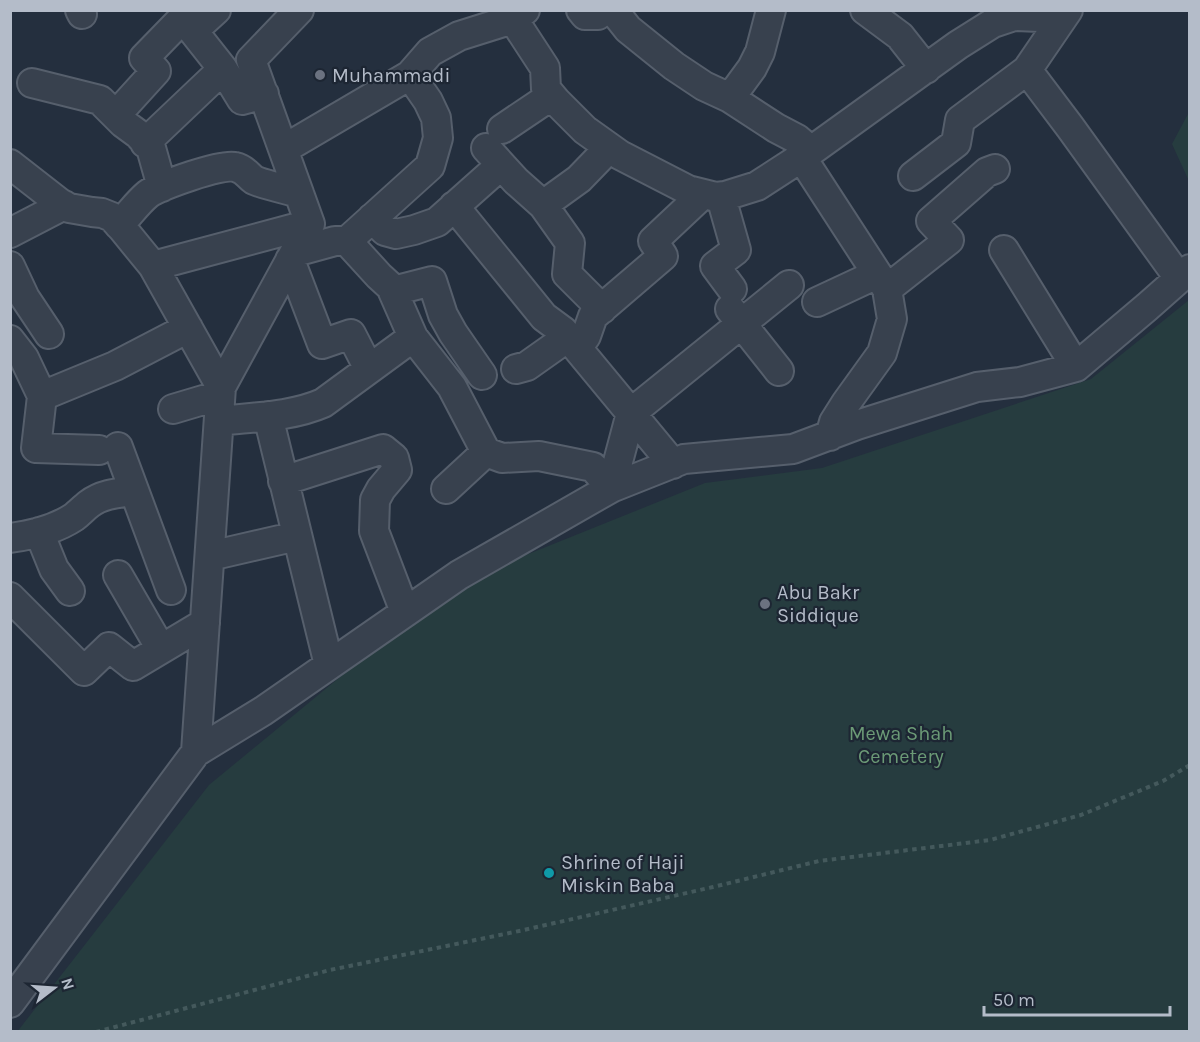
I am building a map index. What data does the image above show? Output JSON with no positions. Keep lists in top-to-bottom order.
{
  "parks": ["Mewa Shah Cemetery"],
  "places": ["Muhammadi", "Abu Bakr Siddique", "Shrine of Haji Miskin Baba"],
  "scale_bar": "50 m",
  "north": "right"
}
